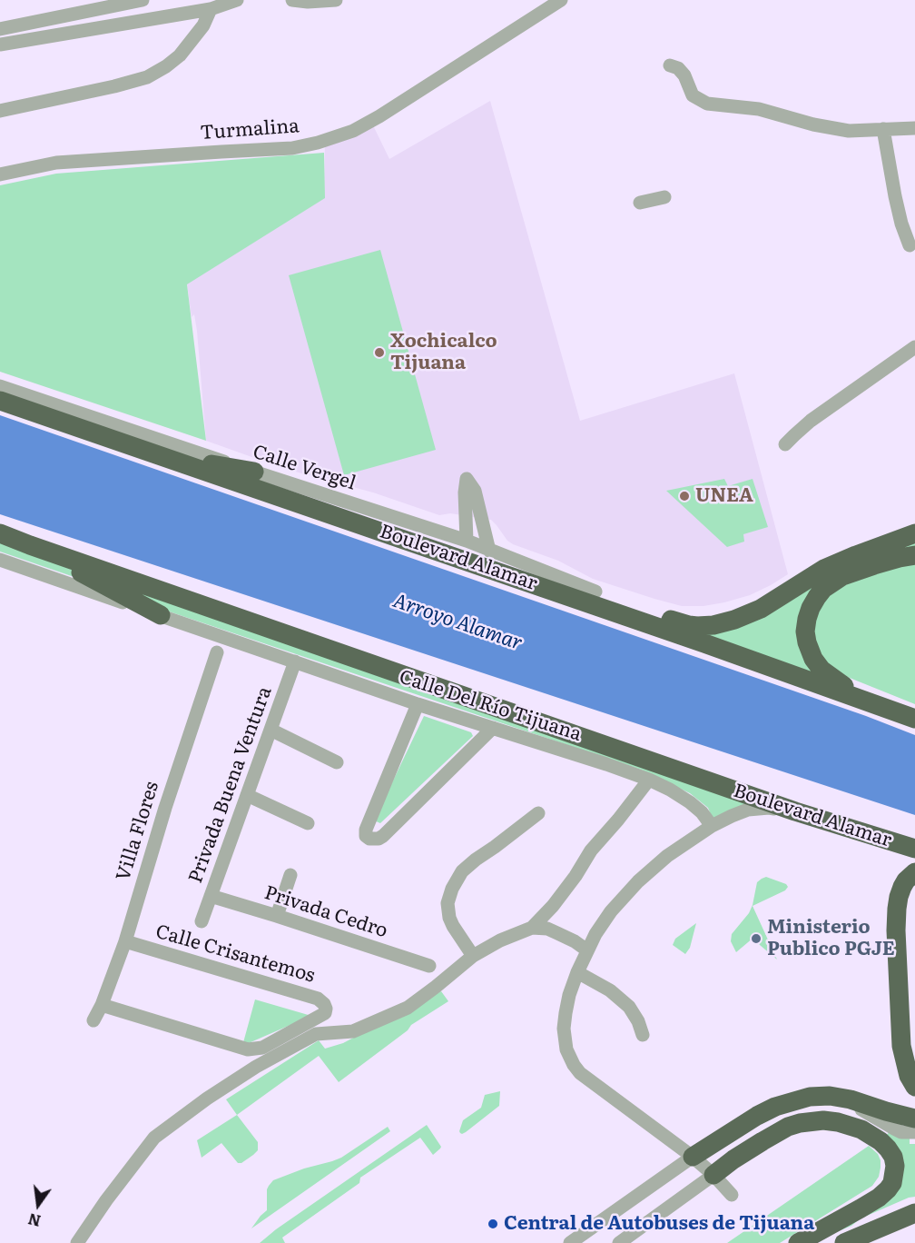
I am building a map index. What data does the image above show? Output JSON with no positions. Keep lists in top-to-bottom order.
{
  "streets": {
    "highway": ["Boulevard Alamar"],
    "street": [
      "Turmalina",
      "Calle Vergel",
      "Calle Del Río Tijuana",
      "Privada Buena Ventura",
      "Villa Flores",
      "Privada Cedro",
      "Calle Crisantemos"
    ]
  },
  "crossings": [
    ["Calle Del Río Tijuana", "Privada Buena Ventura"],
    ["Calle Del Río Tijuana", "Villa Flores"],
    ["Privada Buena Ventura", "Privada Cedro"],
    ["Villa Flores", "Calle Crisantemos"]
  ],
  "water": ["Arroyo Alamar"],
  "places": [
    "Xochicalco Tijuana",
    "UNEA",
    "Ministerio Publico PGJE",
    "Central de Autobuses de Tijuana"
  ],
  "north": "bottom"
}
